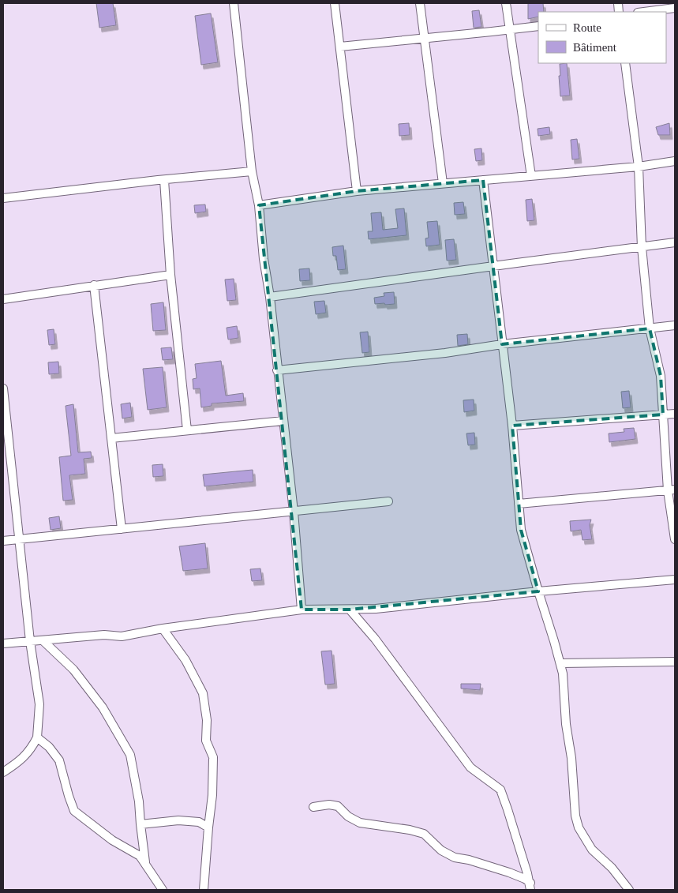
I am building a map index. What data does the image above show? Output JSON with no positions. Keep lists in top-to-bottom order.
{
  "legend": ["Route", "Bâtiment"]
}
